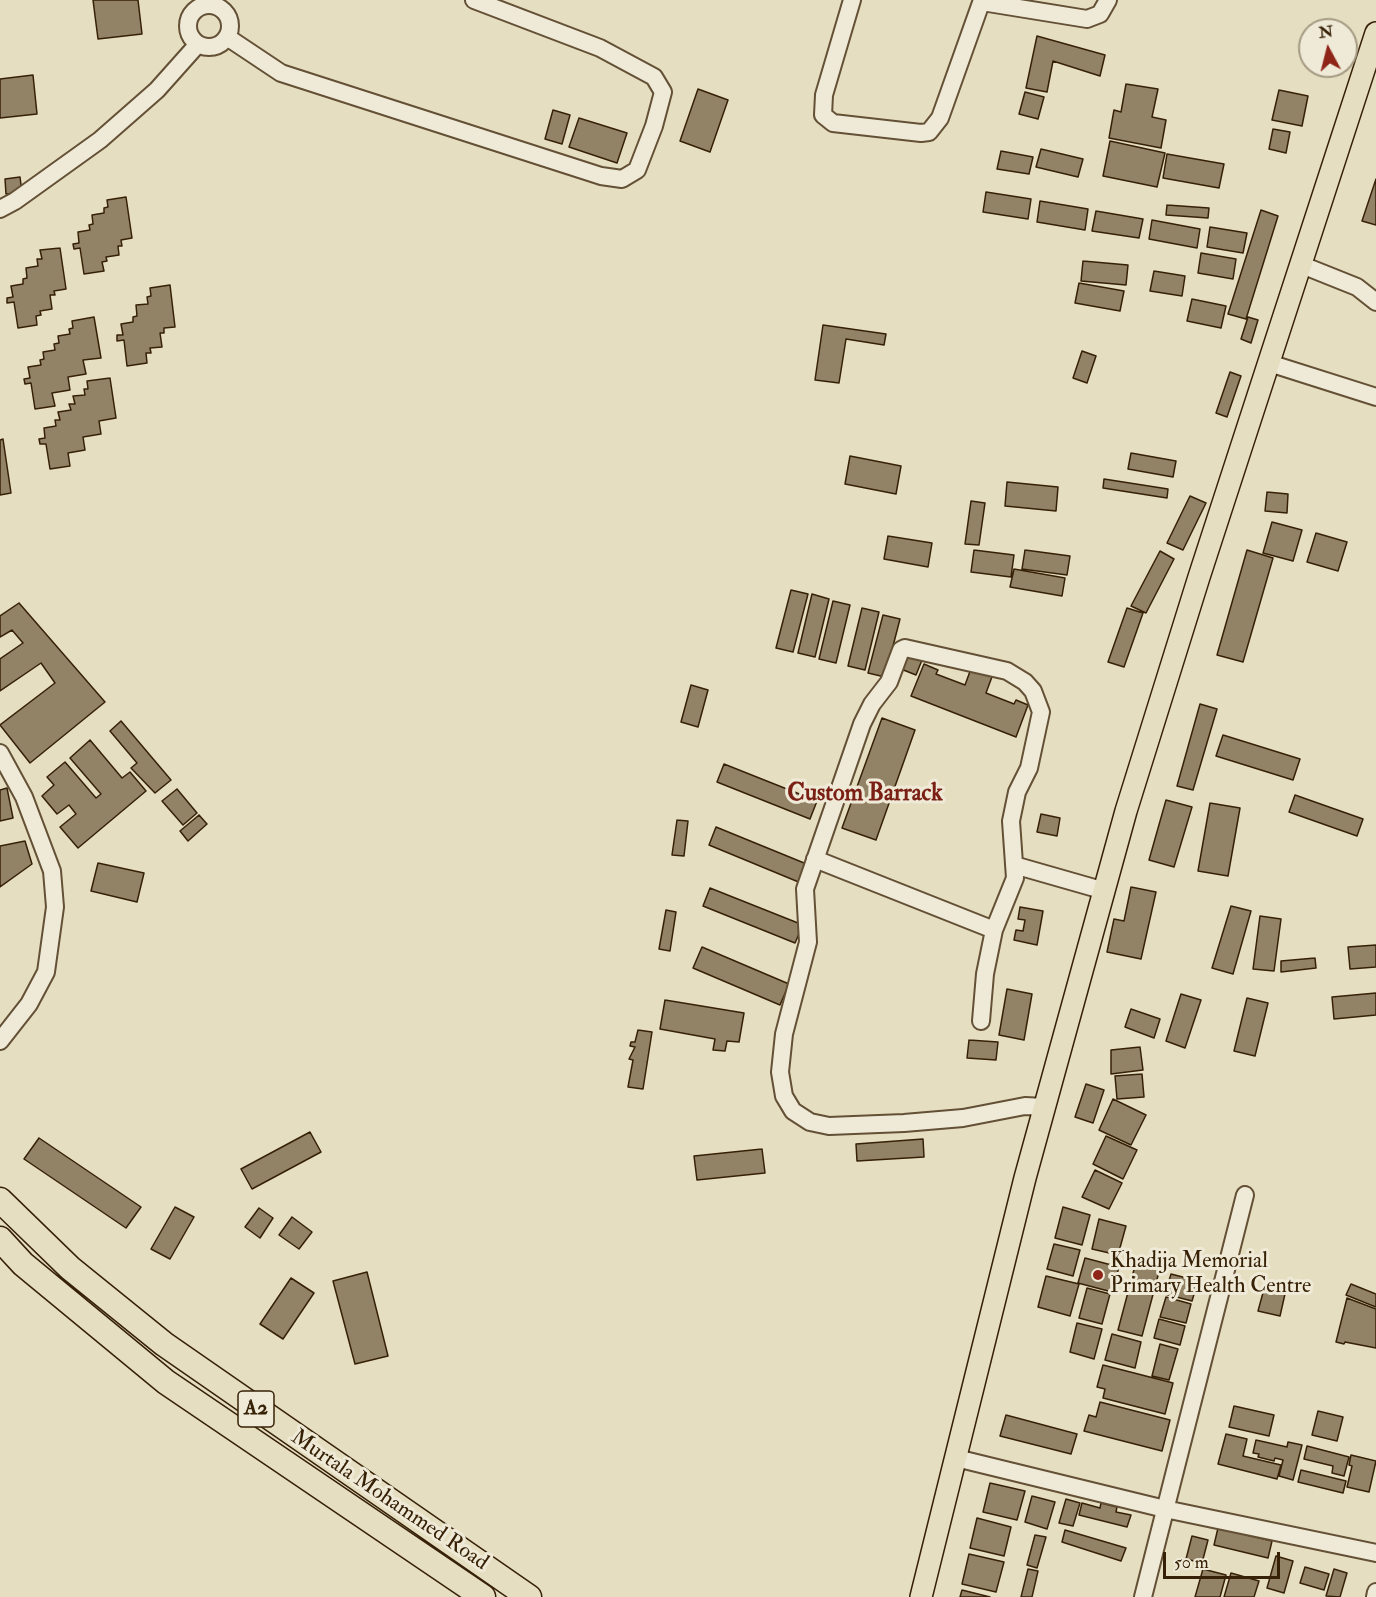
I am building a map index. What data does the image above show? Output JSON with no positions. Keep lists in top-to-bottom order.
{
  "streets": {
    "highway": ["A2", "Murtala Mohammed Road"]
  },
  "districts": ["Custom Barrack"],
  "places": ["Khadija Memorial Primary Health Centre"],
  "scale_bar": "50 m",
  "north": "top"
}
